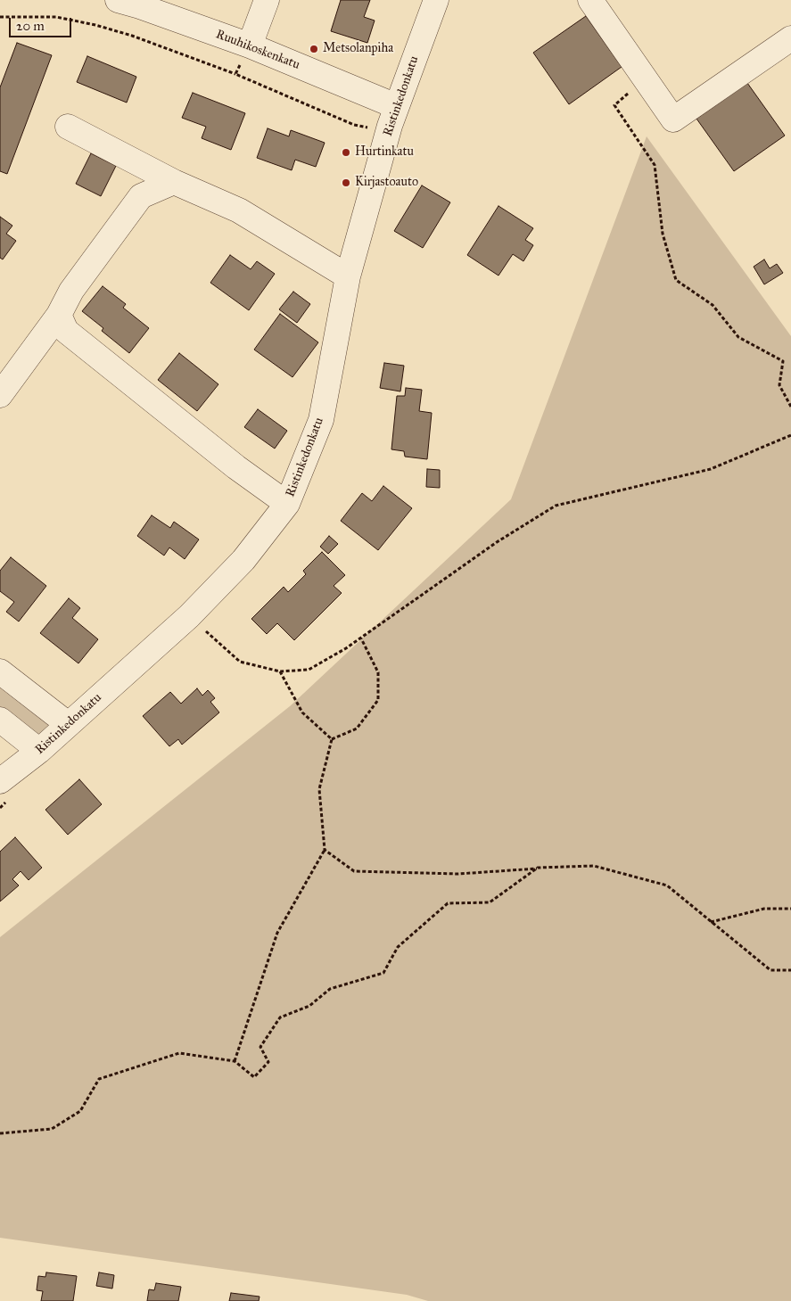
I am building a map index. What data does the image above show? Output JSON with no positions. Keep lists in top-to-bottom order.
{
  "streets": {
    "street": ["Ruuhikoskenkatu", "Ristinkedonkatu"]
  },
  "crossings": [
    ["Ruuhikoskenkatu", "Ristinkedonkatu"]
  ],
  "places": ["Metsolanpiha", "Hurtinkatu", "Kirjastoauto"],
  "scale_bar": "20 m"
}
